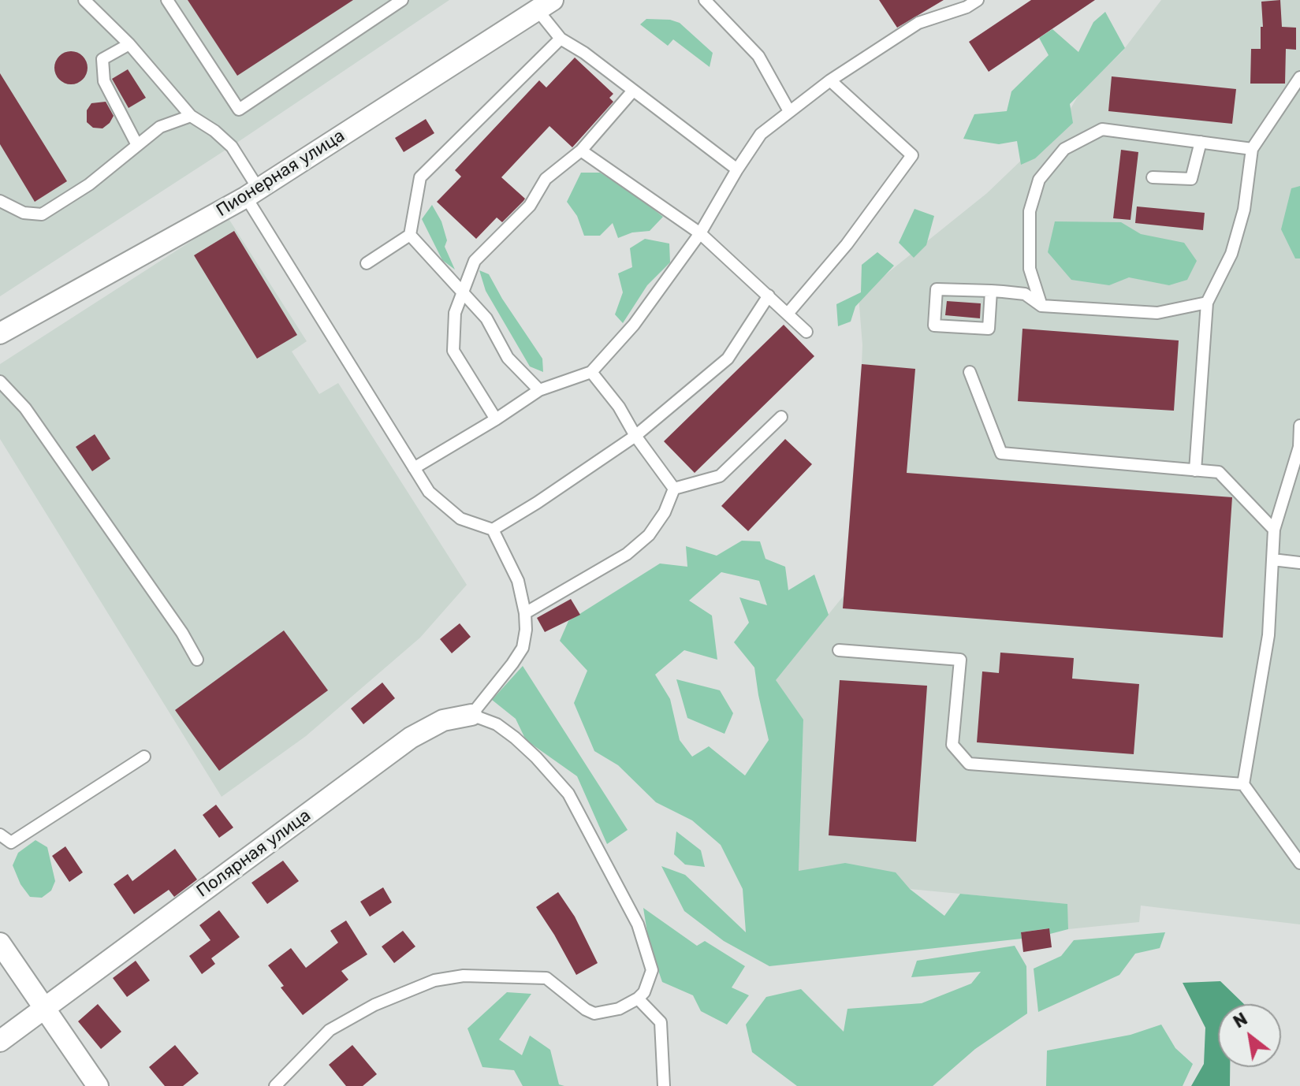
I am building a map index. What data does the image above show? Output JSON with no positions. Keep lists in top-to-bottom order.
{
  "streets": {
    "street": ["Пионерная улица", "Полярная улица"]
  },
  "north": "top left"
}
